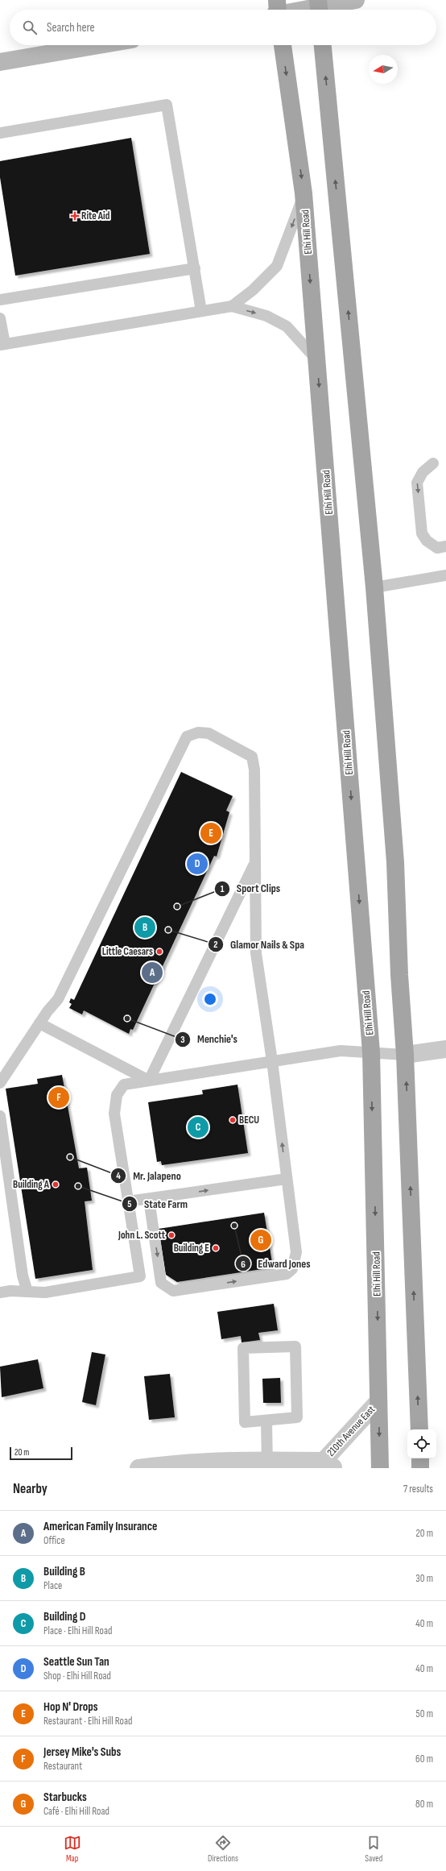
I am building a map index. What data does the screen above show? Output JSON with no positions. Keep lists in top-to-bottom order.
{
  "streets": {
    "main road": ["Elhi Hill Road"],
    "street": ["210th Avenue East"]
  },
  "crossings": [
    ["Elhi Hill Road", "210th Avenue East"]
  ],
  "places": {
    "health": ["Rite Aid"],
    "other": [
      "Sport Clips",
      "Glamor Nails & Spa",
      "Little Caesars",
      "Menchie's",
      "BECU",
      "Mr. Jalapeno",
      "Building A",
      "State Farm",
      "Edward Jones",
      "John L. Scott",
      "Building E"
    ]
  },
  "scale_bar": "20 m",
  "north": "left",
  "page": {
    "search": "Search here",
    "pins": [
      "E",
      "D",
      "B",
      "A",
      "F",
      "C",
      "G"
    ],
    "scale": "20 m",
    "heading": ["Nearby", "7 results"],
    "list": [
      {
        "mark": "A",
        "name": "American Family Insurance",
        "note": "Office",
        "value": "20 m"
      },
      {
        "mark": "B",
        "name": "Building B",
        "note": "Place",
        "value": "30 m"
      },
      {
        "mark": "C",
        "name": "Building D",
        "note": "Place · Elhi Hill Road",
        "value": "40 m"
      },
      {
        "mark": "D",
        "name": "Seattle Sun Tan",
        "note": "Shop · Elhi Hill Road",
        "value": "40 m"
      },
      {
        "mark": "E",
        "name": "Hop N' Drops",
        "note": "Restaurant · Elhi Hill Road",
        "value": "50 m"
      },
      {
        "mark": "F",
        "name": "Jersey Mike's Subs",
        "note": "Restaurant",
        "value": "60 m"
      },
      {
        "mark": "G",
        "name": "Starbucks",
        "note": "Café · Elhi Hill Road",
        "value": "80 m"
      }
    ],
    "nav": ["Map", "Directions", "Saved"]
  }
}
